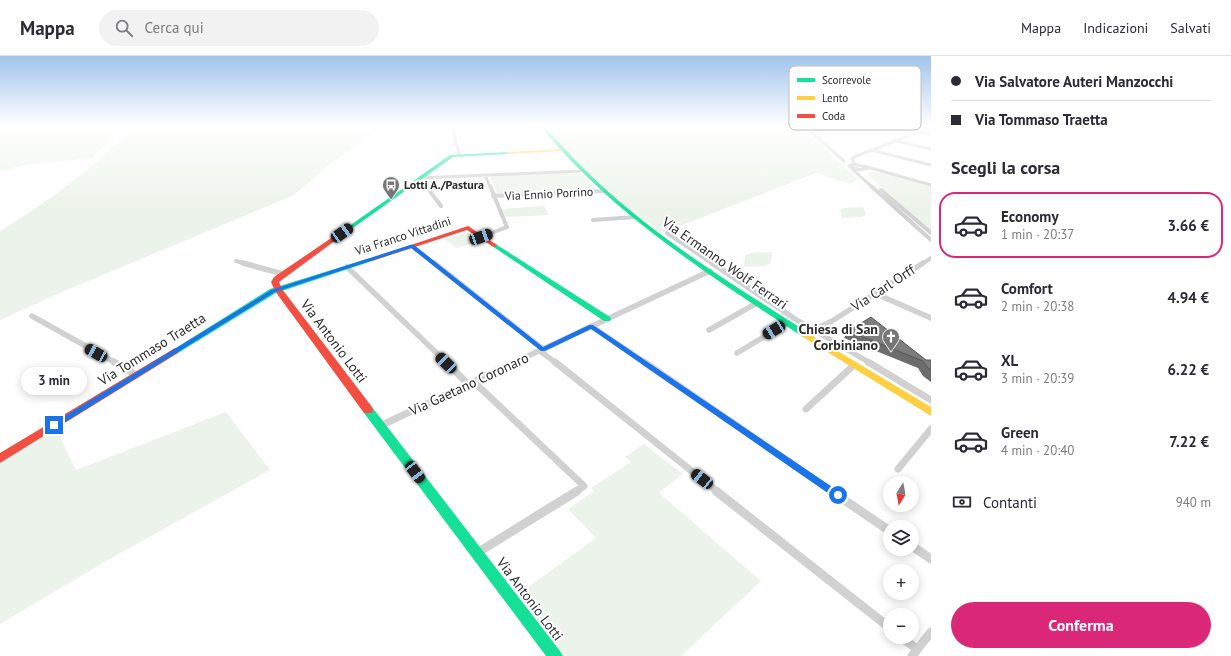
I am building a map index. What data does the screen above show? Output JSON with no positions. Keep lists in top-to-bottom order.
{
  "streets": {
    "street": [
      "Via Ennio Porrino",
      "Via Franco Vittadini",
      "Via Ermanno Wolf Ferrari",
      "Via Carl Orff",
      "Via Antonio Lotti",
      "Via Tommaso Traetta",
      "Via Gaetano Coronaro"
    ]
  },
  "crossings": [
    ["Via Ennio Porrino", "Via Ermanno Wolf Ferrari"],
    ["Via Franco Vittadini", "Via Antonio Lotti"],
    ["Via Franco Vittadini", "Via Tommaso Traetta"],
    ["Via Franco Vittadini", "Via Gaetano Coronaro"],
    ["Via Ermanno Wolf Ferrari", "Via Carl Orff"],
    ["Via Ermanno Wolf Ferrari", "Via Gaetano Coronaro"],
    ["Via Antonio Lotti", "Via Tommaso Traetta"],
    ["Via Antonio Lotti", "Via Gaetano Coronaro"]
  ],
  "places": {
    "bus stop": ["Lotti A./Pastura"],
    "church": ["Chiesa di San Corbiniano"]
  },
  "legend": ["Scorrevole", "Lento", "Coda"],
  "north": "bottom",
  "page": {
    "header": "Mappa",
    "search": "Cerca qui",
    "nav": ["Mappa", "Indicazioni", "Salvati"],
    "banner": ["Via Salvatore Auteri Manzocchi", "Via Tommaso Traetta"],
    "heading": "Scegli la corsa",
    "list": [
      {
        "name": "Economy",
        "note": "1 min · 20:37",
        "value": "3.66 €"
      },
      {
        "name": "Comfort",
        "note": "2 min · 20:38",
        "value": "4.94 €"
      },
      {
        "name": "XL",
        "note": "3 min · 20:39",
        "value": "6.22 €"
      },
      {
        "name": "Green",
        "note": "4 min · 20:40",
        "value": "7.22 €"
      }
    ],
    "bubble": "3 min",
    "map_buttons": ["+", "−"],
    "pay": ["Contanti", "940 m"],
    "buttons": "Conferma"
  }
}
